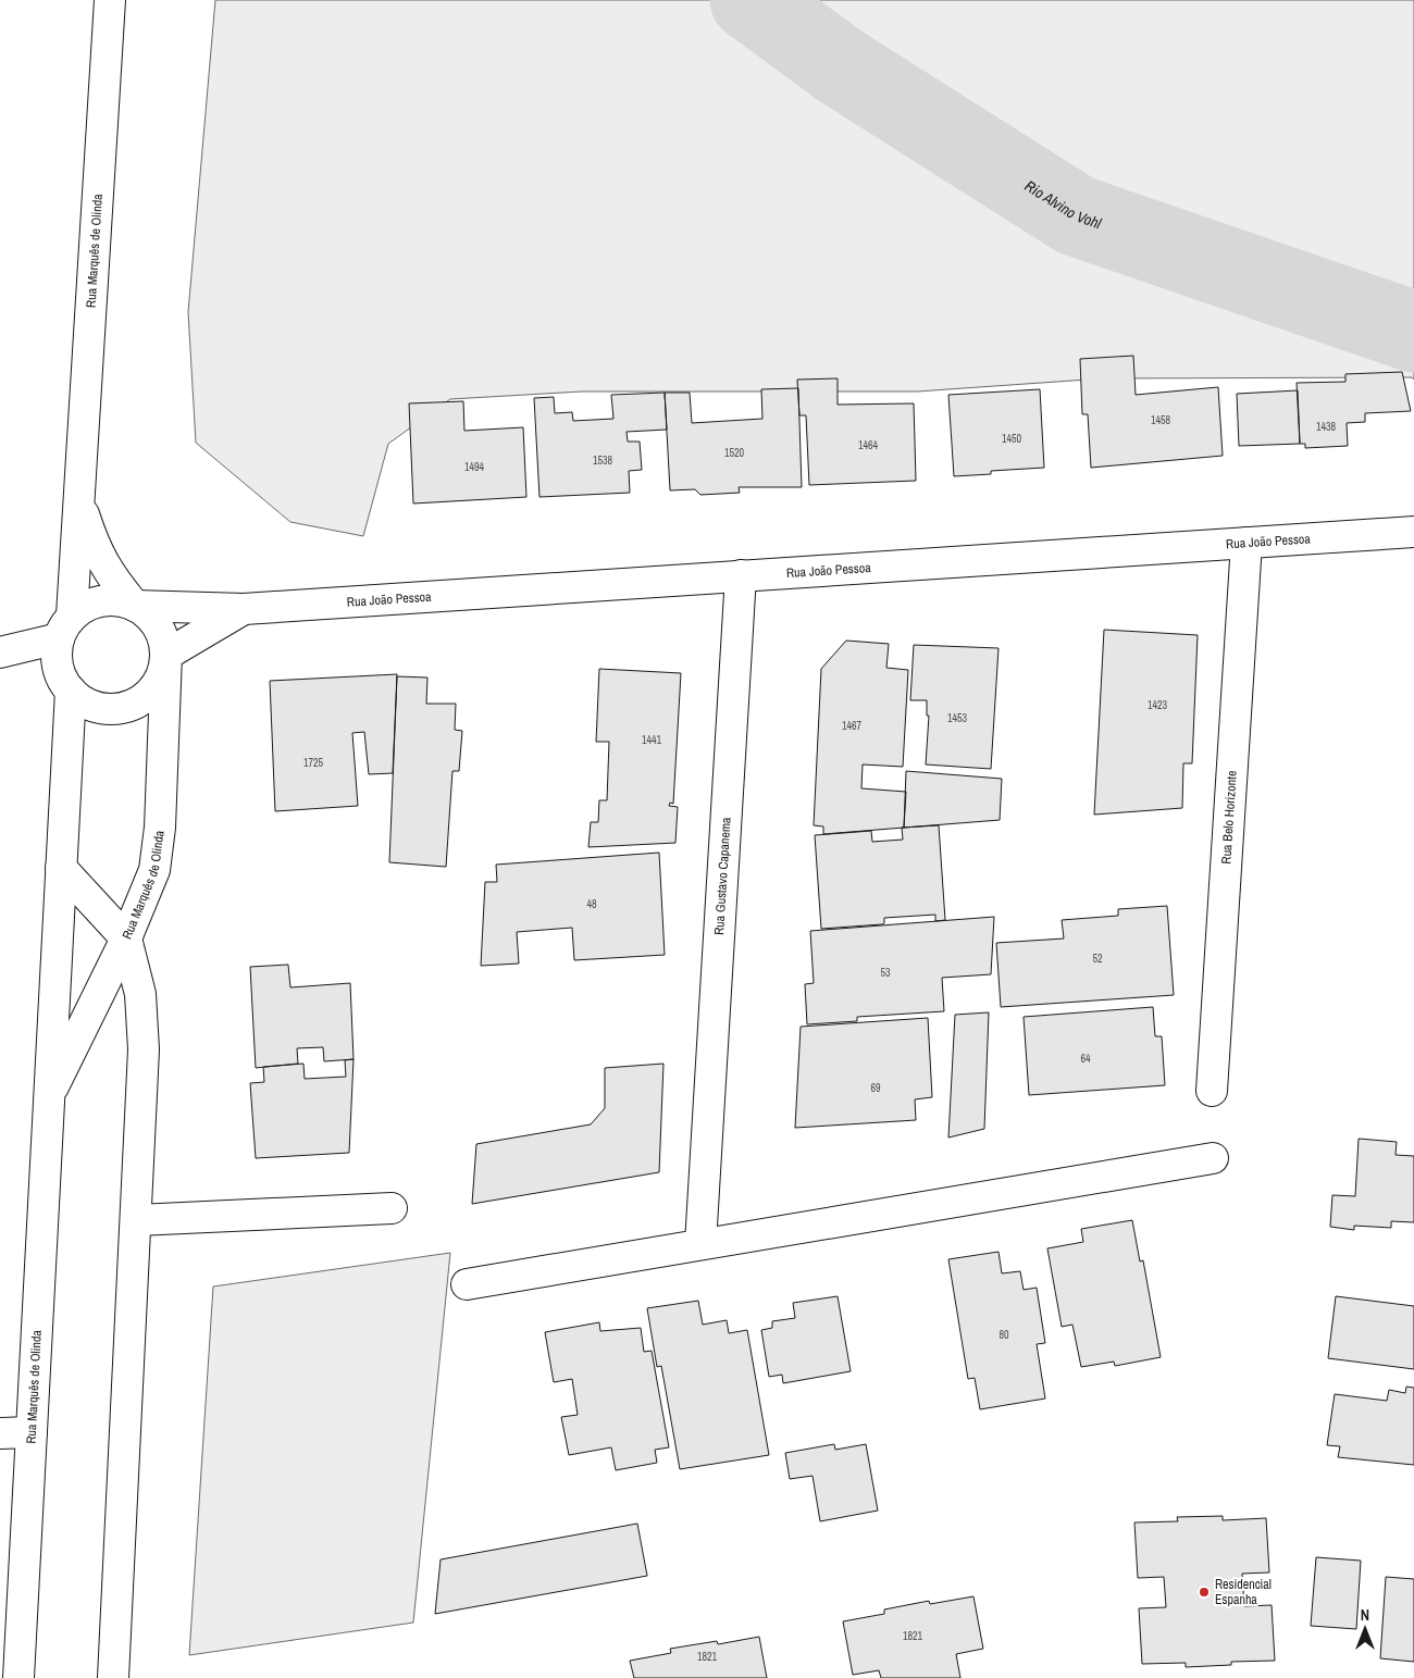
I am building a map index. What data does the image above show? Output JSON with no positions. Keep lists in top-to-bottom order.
{
  "streets": {
    "street": [
      "Rua Marquês de Olinda",
      "Rua João Pessoa",
      "Rua Belo Horizonte",
      "Rua Gustavo Capanema"
    ]
  },
  "crossings": [
    ["Rua Marquês de Olinda", "Rua João Pessoa"],
    ["Rua João Pessoa", "Rua Belo Horizonte"],
    ["Rua João Pessoa", "Rua Gustavo Capanema"]
  ],
  "water": ["Rio Alvino Vohl"],
  "places": ["Residencial Espanha"],
  "house_numbers": [
    "1458",
    "1438",
    "1450",
    "1464",
    "1520",
    "1538",
    "1494",
    "1423",
    "1453",
    "1467",
    "1441",
    "1725",
    "48",
    "52",
    "53",
    "64",
    "69",
    "80",
    "1821",
    "1821"
  ],
  "north": "top"
}
